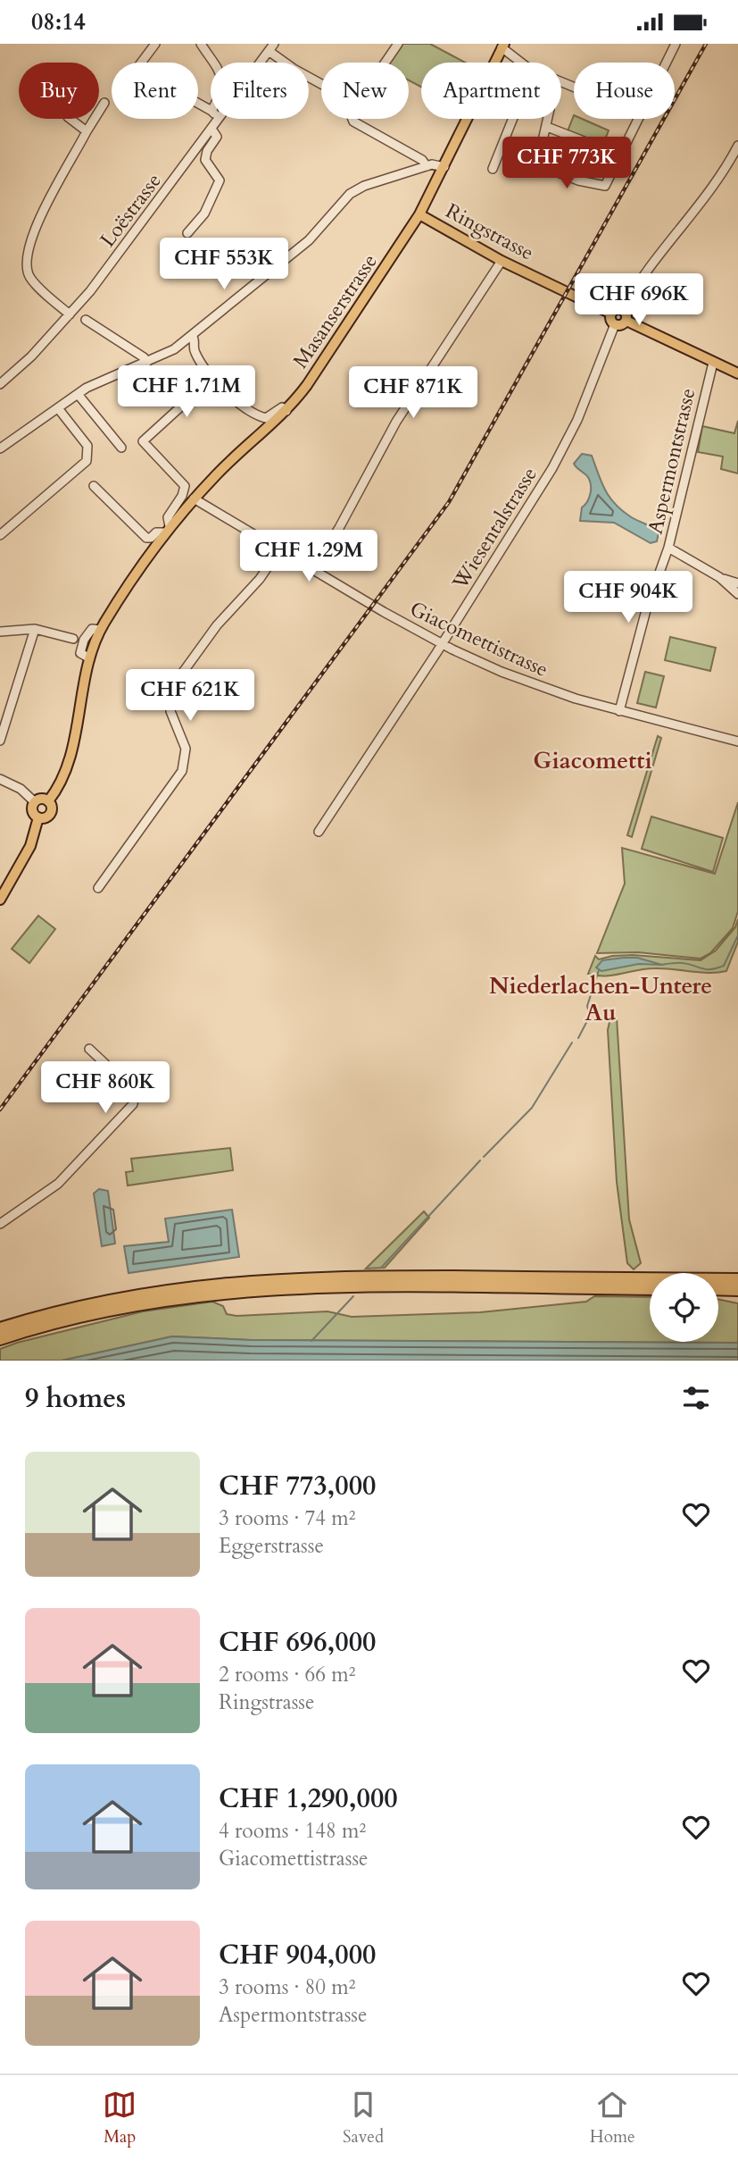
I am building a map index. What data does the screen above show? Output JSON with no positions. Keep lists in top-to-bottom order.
{
  "streets": {
    "main road": ["Ringstrasse", "Masanserstrasse"],
    "street": [
      "Loëstrasse",
      "Aspermontstrasse",
      "Wiesentalstrasse",
      "Giacomettistrasse"
    ]
  },
  "crossings": [
    ["Ringstrasse", "Masanserstrasse"],
    ["Ringstrasse", "Wiesentalstrasse"],
    ["Masanserstrasse", "Giacomettistrasse"],
    ["Aspermontstrasse", "Giacomettistrasse"],
    ["Wiesentalstrasse", "Giacomettistrasse"]
  ],
  "districts": ["Giacometti", "Niederlachen-Untere Au"],
  "page": {
    "status": "08:14",
    "chip": [
      "Buy",
      "Rent",
      "Filters",
      "New",
      "Apartment",
      "House"
    ],
    "price": [
      "CHF 773K",
      "CHF 553K",
      "CHF 696K",
      "CHF 1.71M",
      "CHF 871K",
      "CHF 1.29M",
      "CHF 904K",
      "CHF 621K",
      "CHF 860K"
    ],
    "heading": "9 homes",
    "list": [
      {
        "name": "CHF 773,000",
        "note": "3 rooms · 74 m² · Eggerstrasse"
      },
      {
        "name": "CHF 696,000",
        "note": "2 rooms · 66 m² · Ringstrasse"
      },
      {
        "name": "CHF 1,290,000",
        "note": "4 rooms · 148 m² · Giacomettistrasse"
      },
      {
        "name": "CHF 904,000",
        "note": "3 rooms · 80 m² · Aspermontstrasse"
      }
    ],
    "tabs": ["Map", "Saved", "Home"]
  }
}
